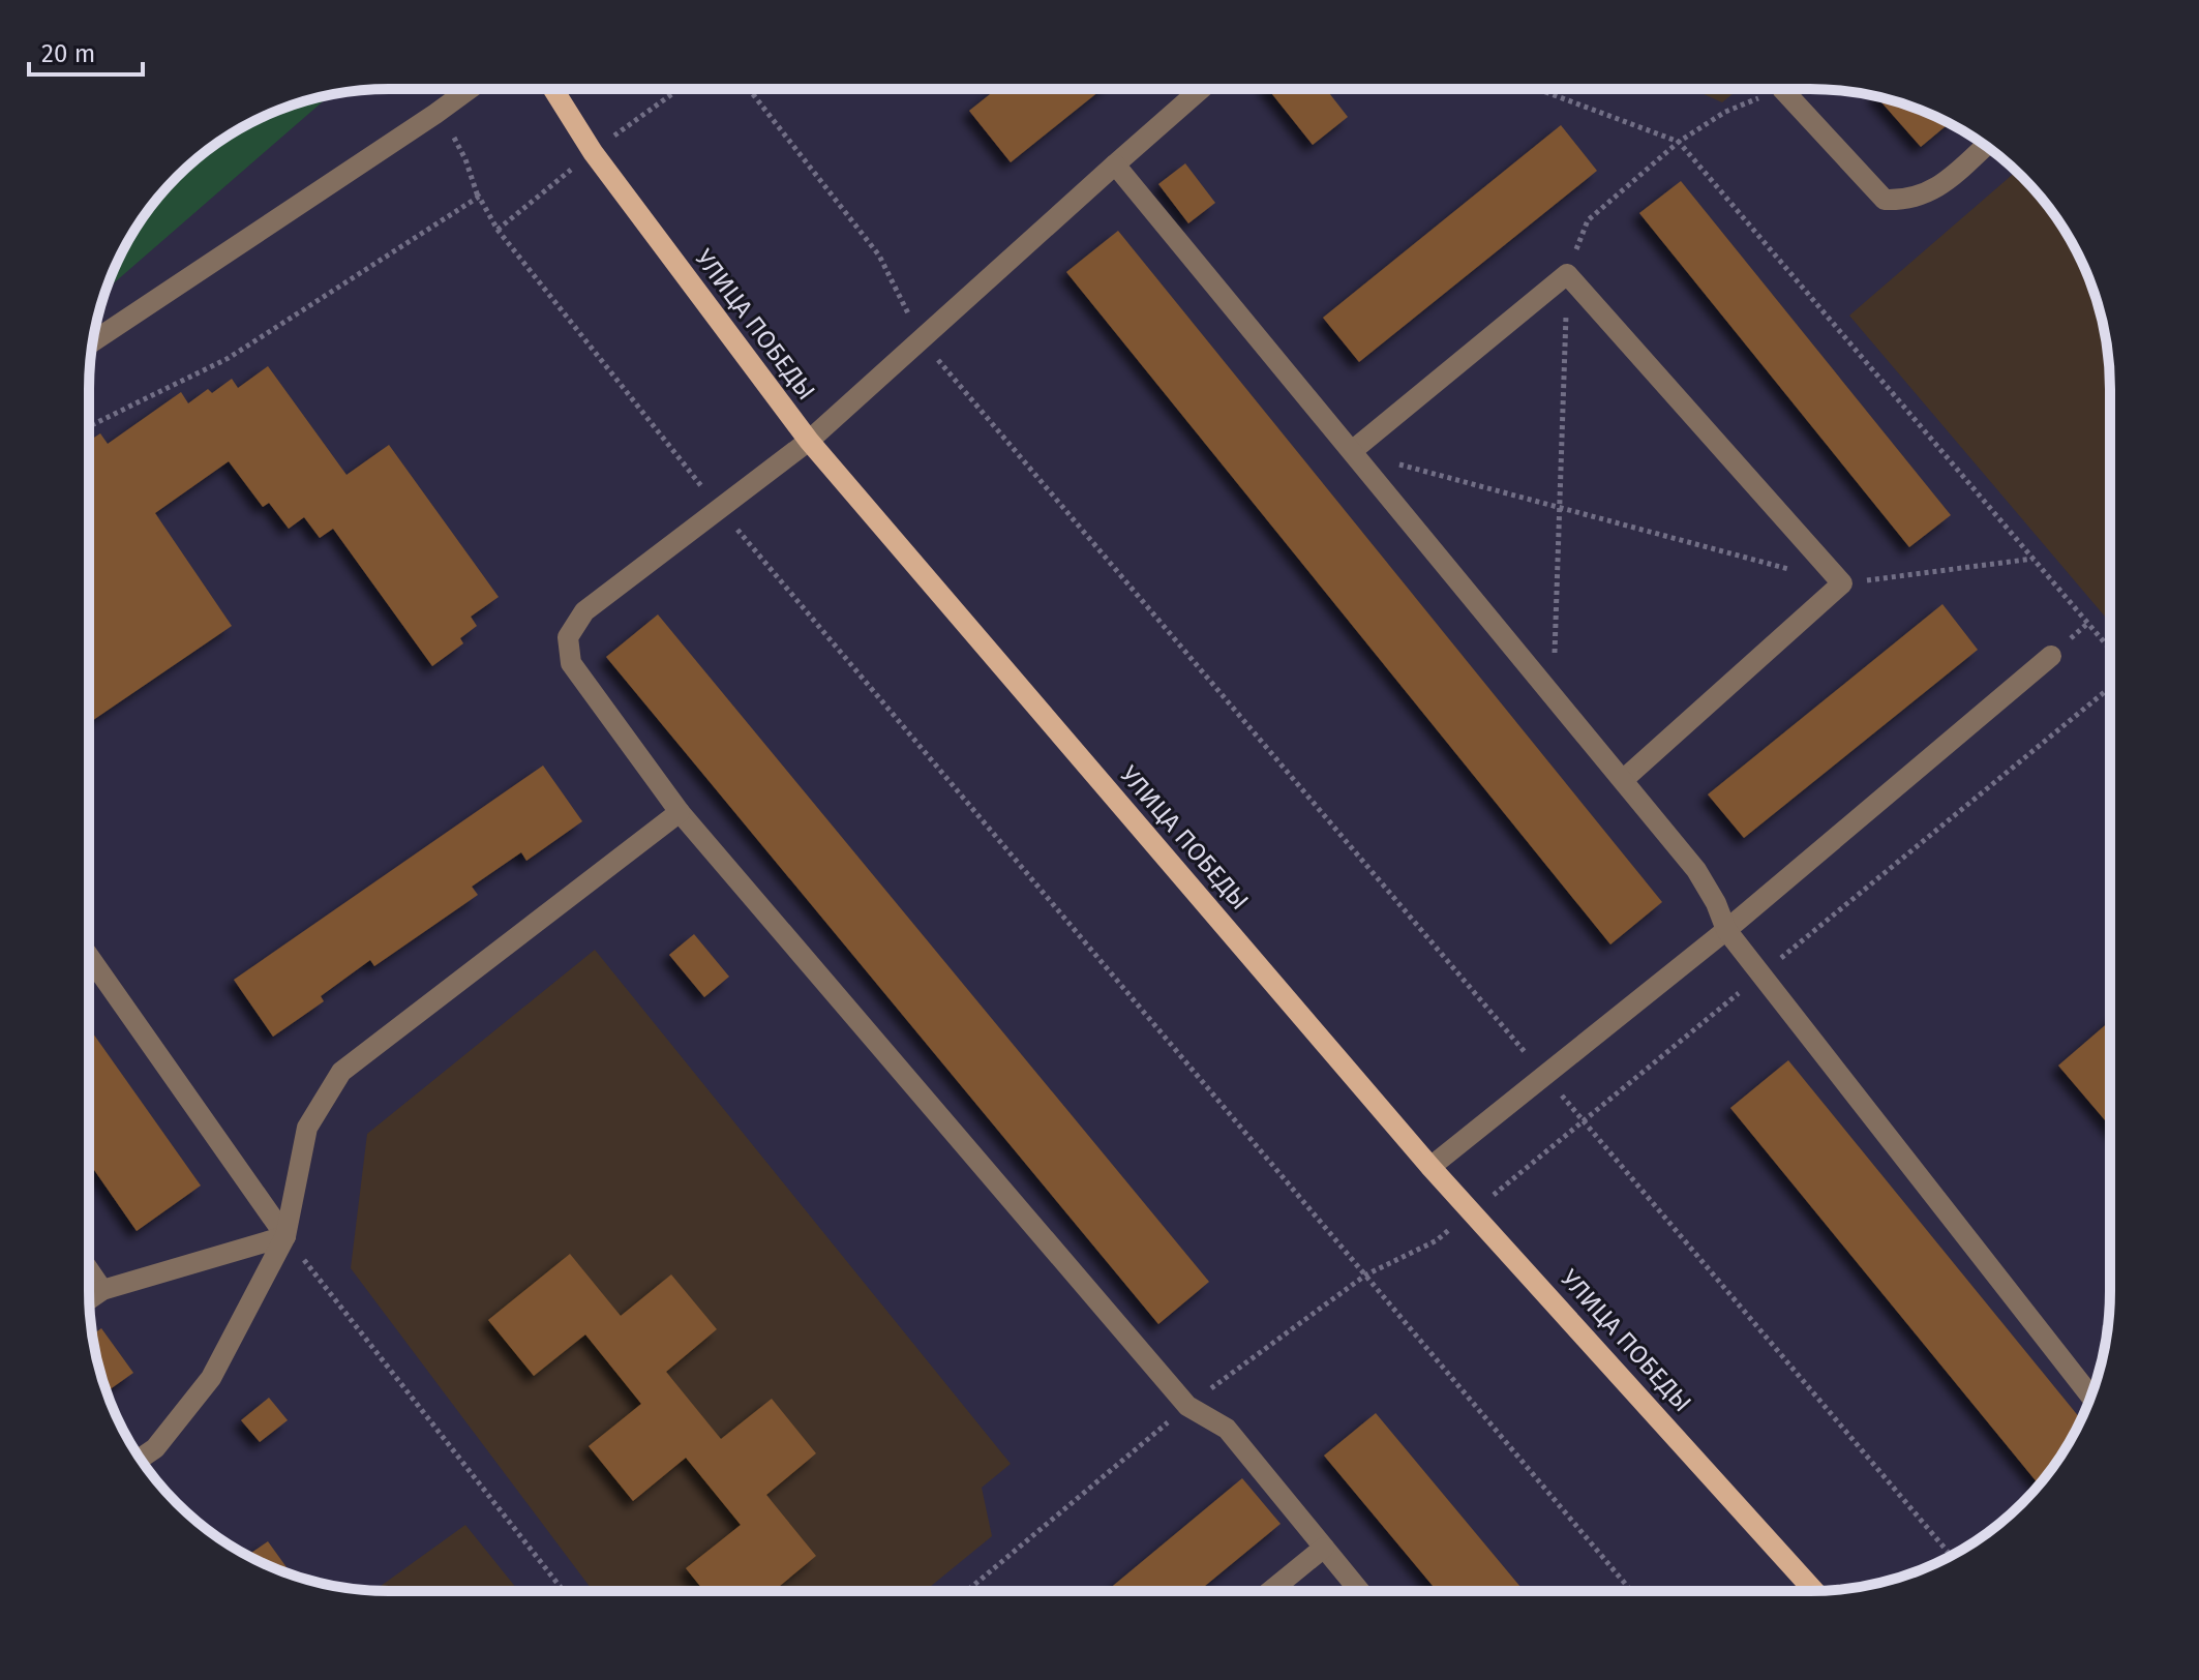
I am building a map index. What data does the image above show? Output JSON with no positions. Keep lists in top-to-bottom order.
{
  "streets": {
    "main road": ["УЛИЦА ПОБЕДЫ"]
  },
  "scale_bar": "20 m"
}
